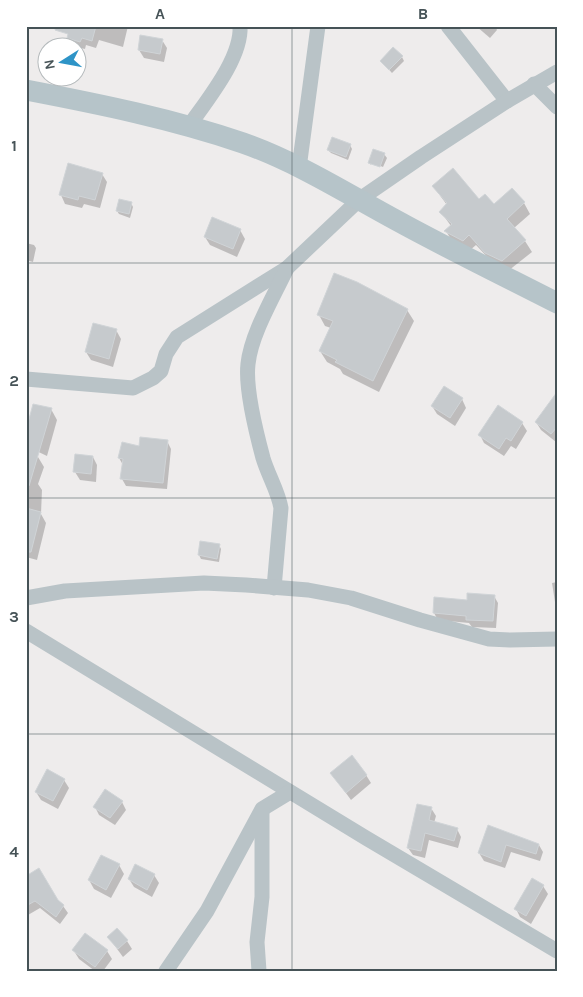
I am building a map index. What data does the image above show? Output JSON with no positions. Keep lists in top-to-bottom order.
{
  "north": "left",
  "grid": {
    "columns": ["A", "B"],
    "rows": [
      "1",
      "2",
      "3",
      "4"
    ]
  }
}
